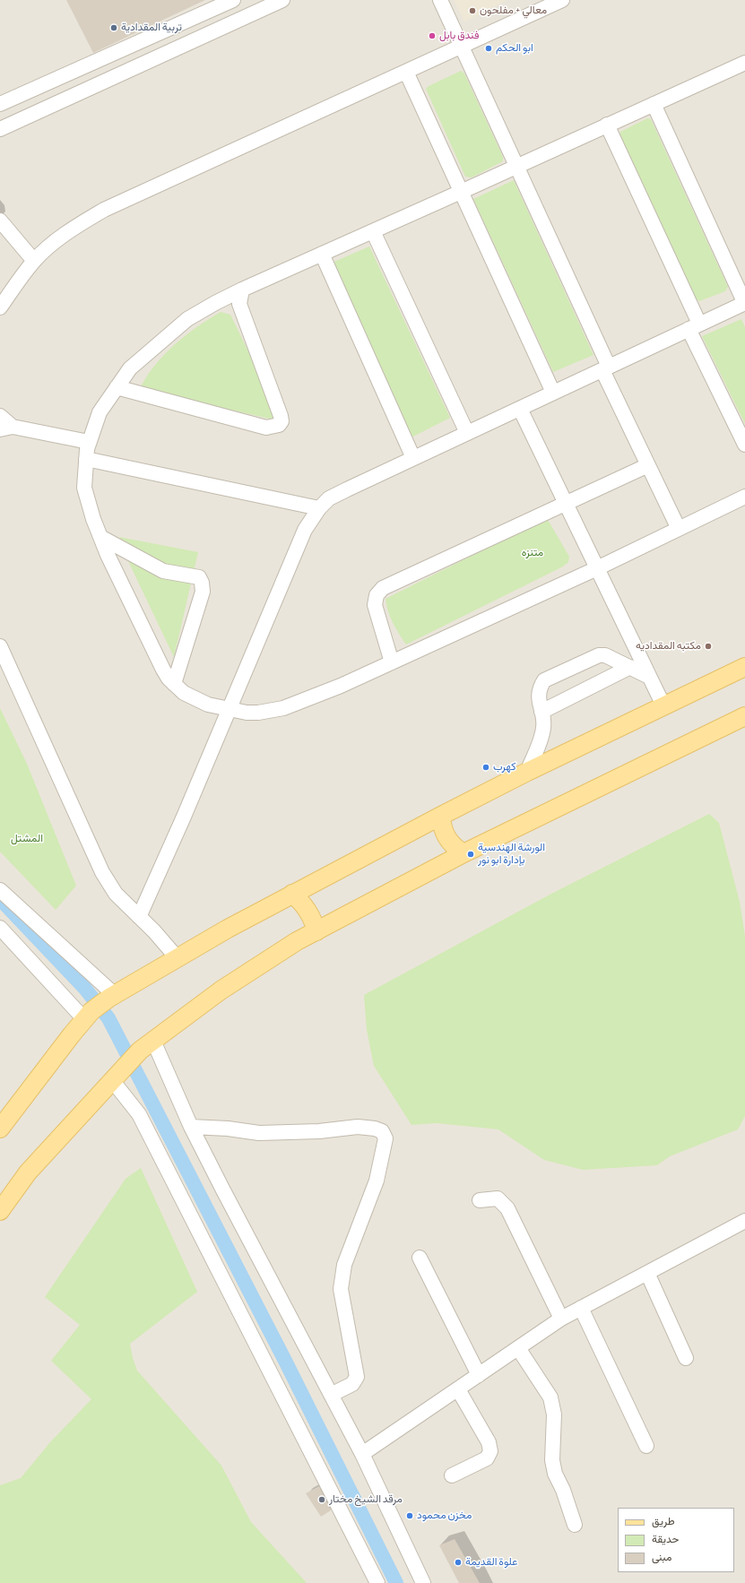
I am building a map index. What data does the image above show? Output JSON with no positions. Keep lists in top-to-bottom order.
{
  "parks": ["متنزه", "المشتل"],
  "places": [
    "معالي + مفلحون",
    "تربية المقدادية",
    "فندق بابل",
    "ابو الحكم",
    "مكتبه المقداديه",
    "كهرب",
    "الورشة الهندسية بإدارة ابو نور",
    "مرقد الشيخ مختار",
    "مخزن محمود",
    "علوة القديمة"
  ],
  "legend": ["طريق", "حديقة", "مبنى"]
}
